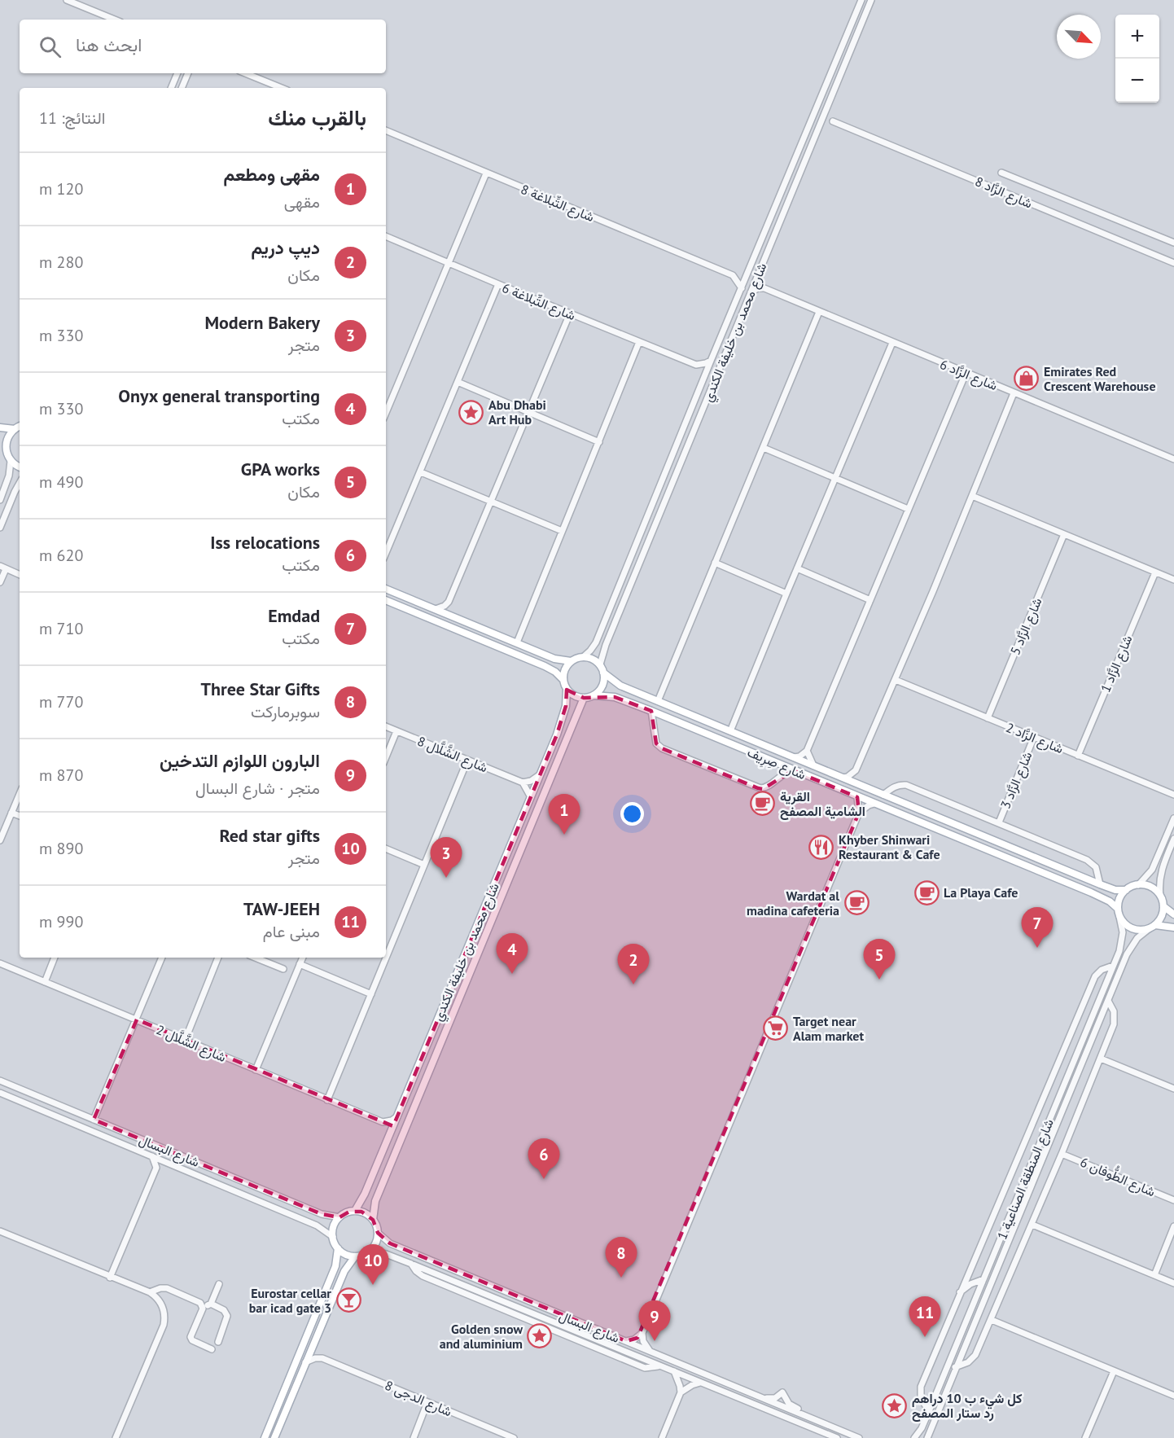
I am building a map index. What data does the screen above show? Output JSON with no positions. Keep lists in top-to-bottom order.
{
  "streets": {
    "main road": ["شارع محمد بن خليفة الكندي", "شارع صِرِيف"],
    "street": [
      "شارع الزَّاد 8",
      "شارع التِّبلاغة 8",
      "شارع التِّبلاغة 6",
      "شارع الزَّاد 6",
      "شارع الزَّاد 5",
      "شارع الزَّاد 1",
      "شارع الزَّاد 2",
      "شارع الشَّلَّال 8",
      "شارع الزَّاد 3",
      "شارع الشَّلَّال 2",
      "شارع البسال",
      "شارع الطُّوفان 6",
      "شارع المنطقة الصناعية 1",
      "شارع الدجى 8"
    ]
  },
  "crossings": [
    ["شارع محمد بن خليفة الكندي", "شارع صِرِيف"],
    ["شارع محمد بن خليفة الكندي", "شارع البسال"],
    ["شارع الزَّاد 5", "شارع الزَّاد 2"],
    ["شارع الزَّاد 1", "شارع الزَّاد 2"],
    ["شارع الزَّاد 2", "شارع الزَّاد 3"],
    ["شارع صِرِيف", "شارع المنطقة الصناعية 1"]
  ],
  "places": {
    "shop": ["Emirates Red Crescent Warehouse"],
    "place": ["Abu Dhabi Art Hub", "Golden snow and aluminium", "كل شيء ب 10 دراهم رد ستار المصفح"],
    "cafe": ["القرية الشامية المصفح", "La Playa Cafe", "Wardat al madina cafeteria"],
    "restaurant": ["Khyber Shinwari Restaurant & Cafe"],
    "supermarket": ["Target near Alam market"],
    "bar": ["Eurostar cellar bar icad gate 3"]
  },
  "north": "bottom right",
  "page": {
    "map_buttons": ["+", "−"],
    "search": "ابحث هنا",
    "heading": ["بالقرب منك", "النتائج: 11"],
    "list": [
      {
        "mark": "1",
        "name": "مقهى ومطعم",
        "note": "مقهى",
        "value": "120 m"
      },
      {
        "mark": "2",
        "name": "دیپ دریم",
        "note": "مكان",
        "value": "280 m"
      },
      {
        "mark": "3",
        "name": "Modern Bakery",
        "note": "متجر",
        "value": "330 m"
      },
      {
        "mark": "4",
        "name": "Onyx general transporting",
        "note": "مكتب",
        "value": "330 m"
      },
      {
        "mark": "5",
        "name": "GPA works",
        "note": "مكان",
        "value": "490 m"
      },
      {
        "mark": "6",
        "name": "Iss relocations",
        "note": "مكتب",
        "value": "620 m"
      },
      {
        "mark": "7",
        "name": "Emdad",
        "note": "مكتب",
        "value": "710 m"
      },
      {
        "mark": "8",
        "name": "Three Star Gifts",
        "note": "سوبرماركت",
        "value": "770 m"
      },
      {
        "mark": "9",
        "name": "البارون اللوازم التدخين",
        "note": "متجر · شارع البسال",
        "value": "870 m"
      },
      {
        "mark": "10",
        "name": "Red star gifts",
        "note": "متجر",
        "value": "890 m"
      },
      {
        "mark": "11",
        "name": "TAW-JEEH",
        "note": "مبنى عام",
        "value": "990 m"
      }
    ],
    "pins": [
      "1",
      "3",
      "7",
      "4",
      "5",
      "2",
      "6",
      "8",
      "10",
      "11",
      "9"
    ]
  }
}
